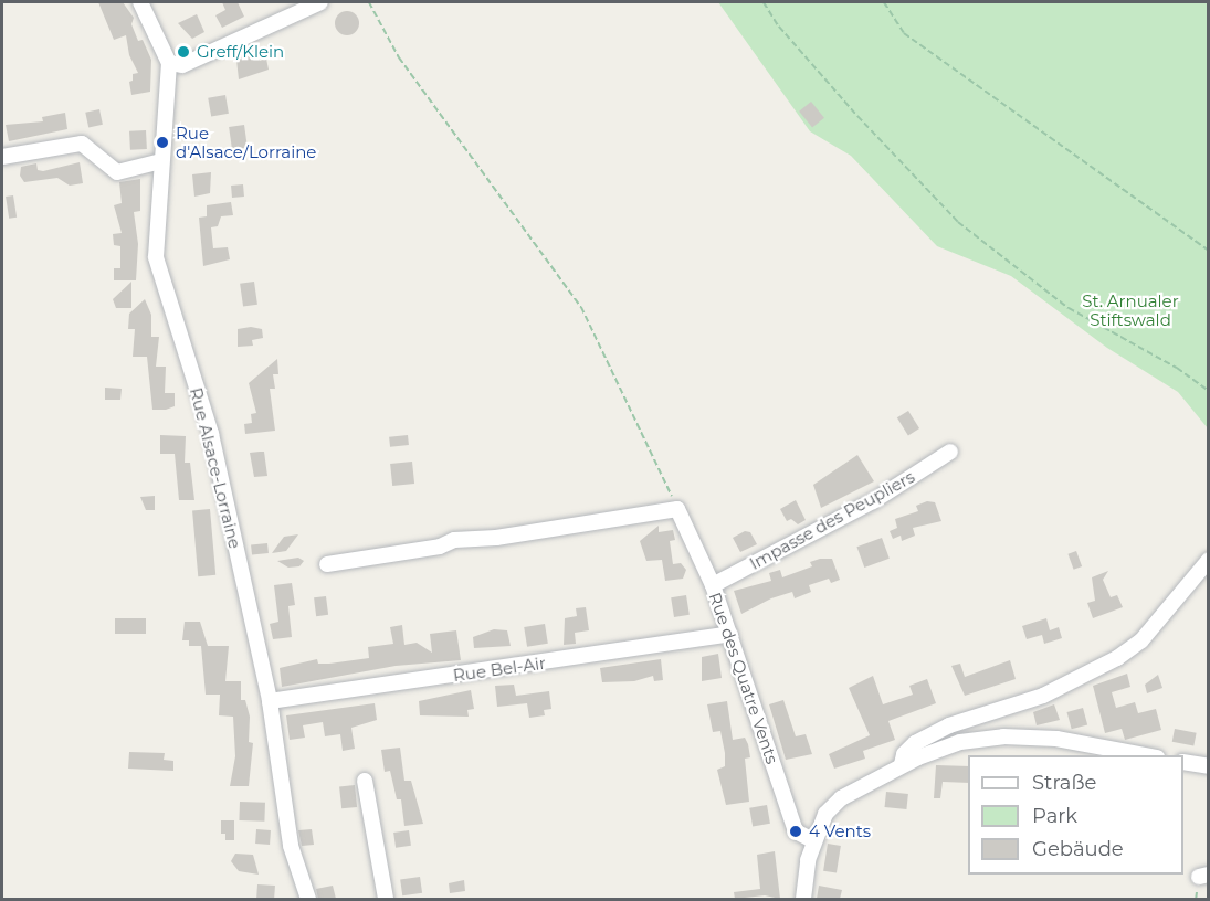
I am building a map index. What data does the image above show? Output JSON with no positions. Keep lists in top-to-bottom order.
{
  "streets": {
    "street": [
      "Rue Alsace-Lorraine",
      "Impasse des Peupliers",
      "Rue Bel-Air",
      "Rue des Quatre Vents"
    ]
  },
  "crossings": [
    ["Rue Alsace-Lorraine", "Rue Bel-Air"],
    ["Impasse des Peupliers", "Rue des Quatre Vents"],
    ["Rue Bel-Air", "Rue des Quatre Vents"]
  ],
  "parks": ["St. Arnualer Stiftswald"],
  "places": ["Greff/Klein", "Rue d'Alsace/Lorraine", "4 Vents"],
  "legend": ["Straße", "Park", "Gebäude"]
}
